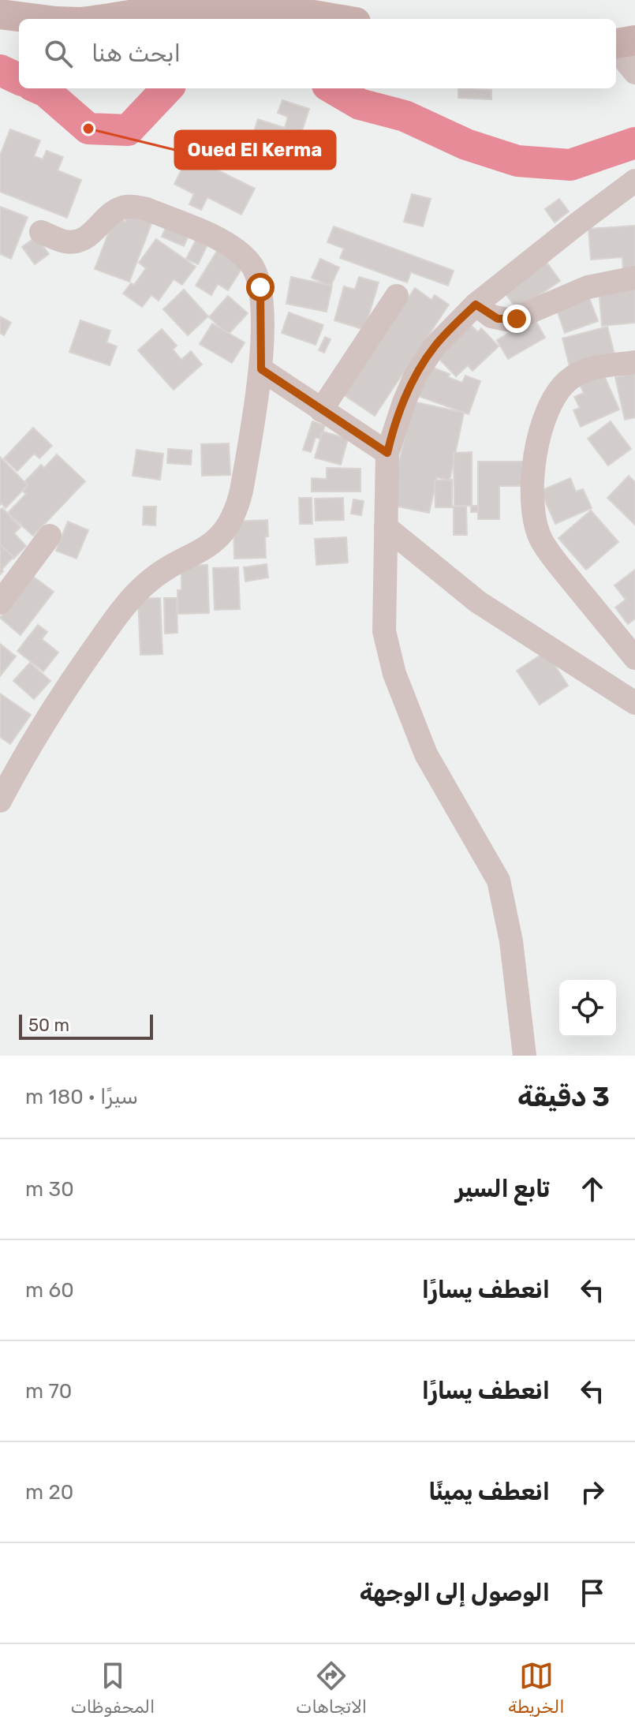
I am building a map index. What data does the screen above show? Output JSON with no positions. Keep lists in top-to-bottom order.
{
  "places": ["Oued El Kerma"],
  "scale_bar": "50 m",
  "page": {
    "search": "ابحث هنا",
    "scale": "50 m",
    "heading": ["3 دقيقة", "سيرًا · 180 m"],
    "list": [
      ["تابع السير", "30 m"],
      ["انعطف يسارًا", "60 m"],
      ["انعطف يسارًا", "70 m"],
      ["انعطف يمينًا", "20 m"],
      "الوصول إلى الوجهة"
    ],
    "nav": ["الخريطة", "الاتجاهات", "المحفوظات"]
  }
}
